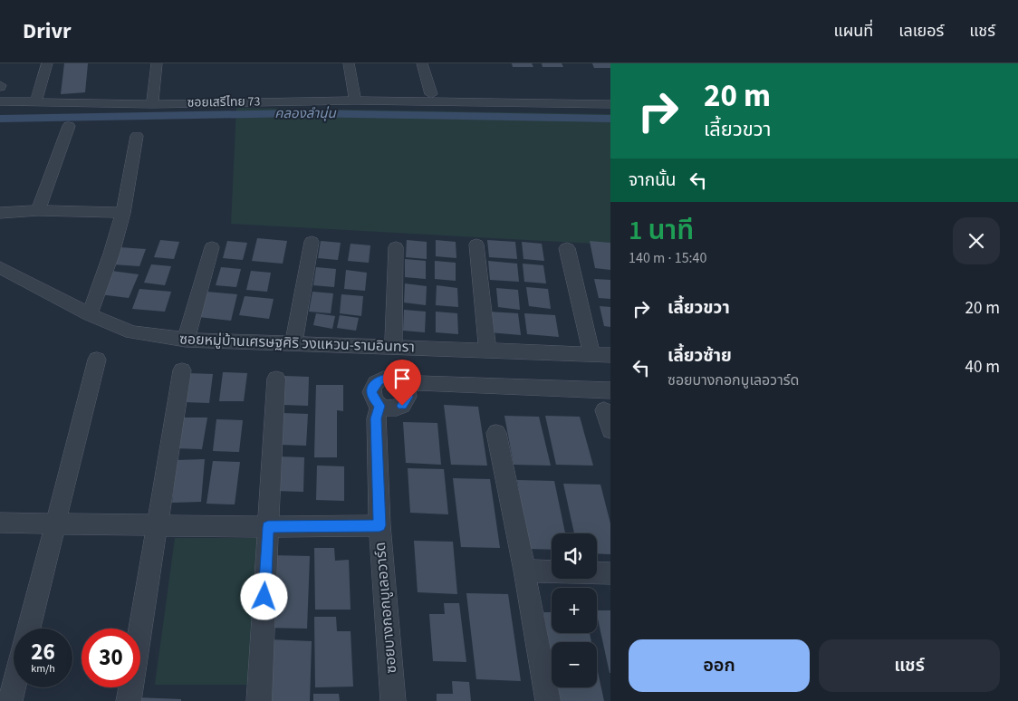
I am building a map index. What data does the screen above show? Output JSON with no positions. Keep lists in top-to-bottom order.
{
  "streets": {
    "street": ["ซอยเสรีไทย 73", "ซอยหมู่บ้านเศรษฐศิริ วงแหวน-รามอินทรา", "ซอยบางกอกบูเลอวาร์ด"]
  },
  "water": ["คลองลำนุ่น"],
  "page": {
    "header": "Drivr",
    "nav": ["แผนที่", "เลเยอร์", "แชร์"],
    "turn": ["20 m", "เลี้ยวขวา"],
    "then": "จากนั้น",
    "heading": ["1 นาที", "140 m · 15:40"],
    "list": [
      {
        "name": "เลี้ยวขวา",
        "value": "20 m"
      },
      {
        "name": "เลี้ยวซ้าย",
        "note": "ซอยบางกอกบูเลอวาร์ด",
        "value": "40 m"
      }
    ],
    "map_buttons": ["+", "−"],
    "speed": "26 km/h",
    "limit": "30",
    "buttons": ["ออก", "แชร์"]
  }
}
